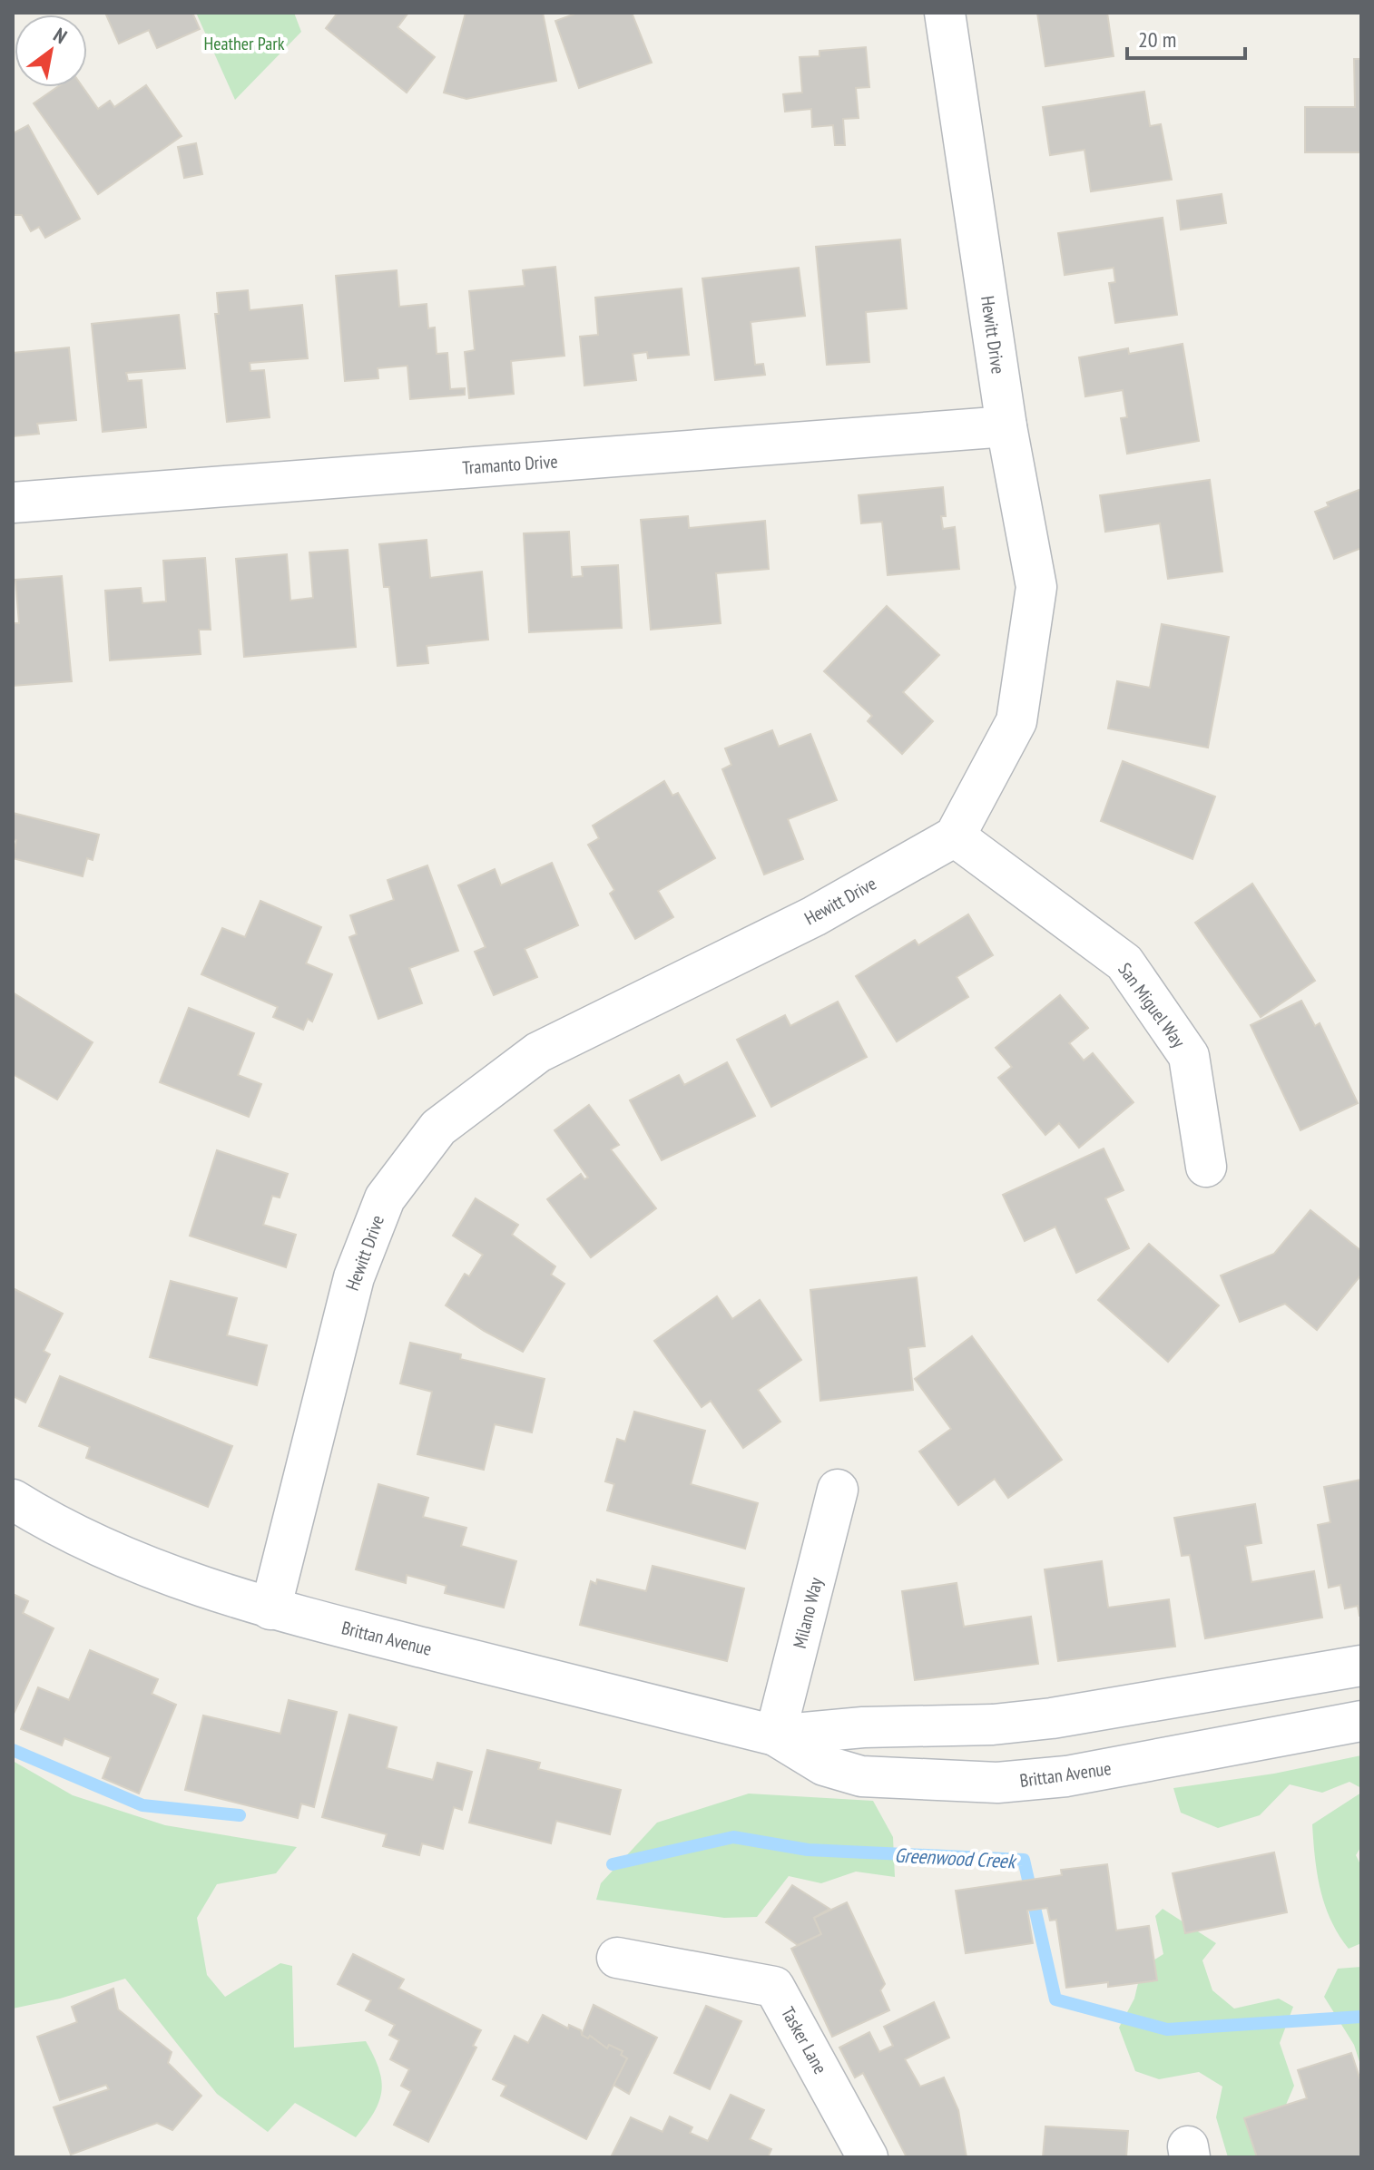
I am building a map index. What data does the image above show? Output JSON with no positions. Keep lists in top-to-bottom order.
{
  "streets": {
    "street": [
      "Hewitt Drive",
      "Tramanto Drive",
      "San Miguel Way",
      "Milano Way",
      "Brittan Avenue",
      "Tasker Lane"
    ]
  },
  "crossings": [
    ["Hewitt Drive", "Tramanto Drive"],
    ["Hewitt Drive", "San Miguel Way"],
    ["Hewitt Drive", "Brittan Avenue"],
    ["Milano Way", "Brittan Avenue"]
  ],
  "water": ["Greenwood Creek"],
  "parks": ["Heather Park"],
  "scale_bar": "20 m",
  "north": "top right"
}
